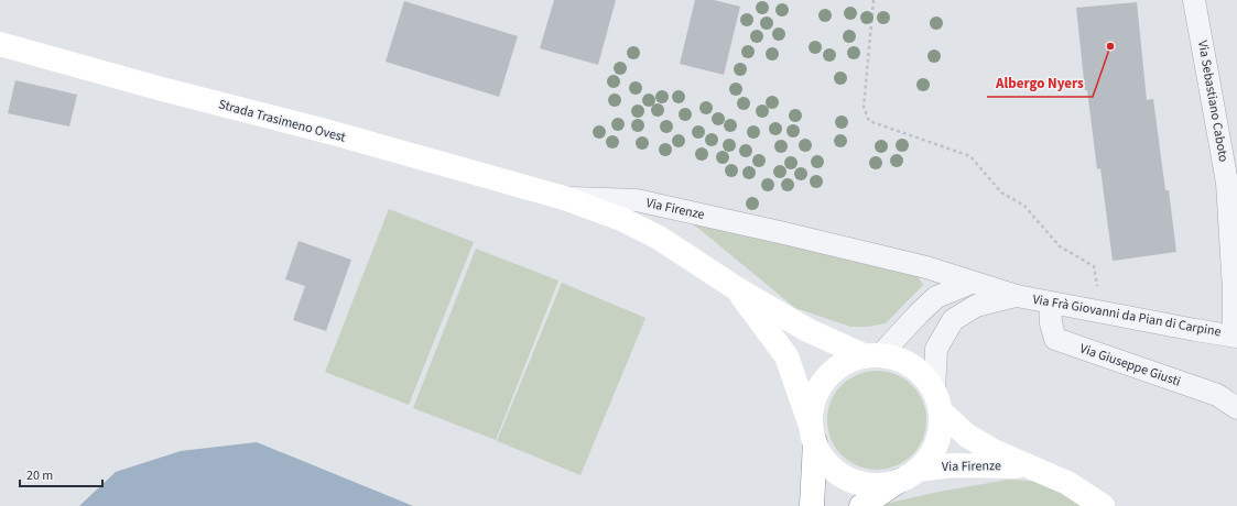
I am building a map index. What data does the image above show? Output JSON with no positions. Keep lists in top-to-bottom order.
{
  "streets": {
    "main road": ["Strada Trasimeno Ovest", "Via Firenze"],
    "street": ["Via Sebastiano Caboto", "Via Frà Giovanni da Pian di Carpine", "Via Giuseppe Giusti"]
  },
  "crossings": [
    ["Via Sebastiano Caboto", "Via Frà Giovanni da Pian di Carpine"],
    ["Strada Trasimeno Ovest", "Via Firenze"],
    ["Via Firenze", "Via Frà Giovanni da Pian di Carpine"],
    ["Via Frà Giovanni da Pian di Carpine", "Via Giuseppe Giusti"]
  ],
  "places": ["Albergo Nyers"],
  "scale_bar": "20 m"
}
